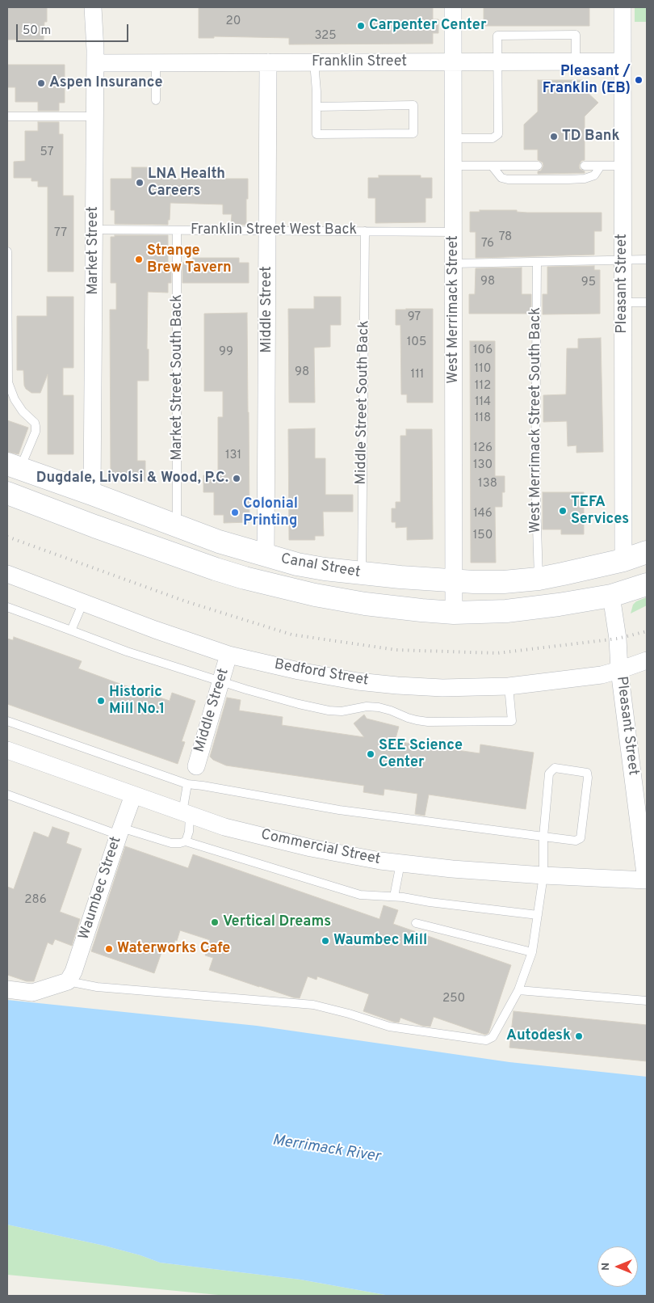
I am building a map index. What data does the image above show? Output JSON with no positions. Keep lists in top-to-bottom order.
{
  "streets": {
    "street": [
      "Franklin Street",
      "Market Street",
      "Pleasant Street",
      "Middle Street",
      "West Merrimack Street",
      "Canal Street",
      "Bedford Street",
      "Commercial Street",
      "Waumbec Street"
    ],
    "lane": [
      "Franklin Street West Back",
      "Market Street South Back",
      "Middle Street South Back",
      "West Merrimack Street South Back"
    ]
  },
  "crossings": [
    ["Franklin Street", "Market Street"],
    ["Franklin Street", "Pleasant Street"],
    ["Franklin Street", "Middle Street"],
    ["Franklin Street", "West Merrimack Street"],
    ["Franklin Street West Back", "Market Street"],
    ["Franklin Street West Back", "Middle Street"],
    ["Franklin Street West Back", "West Merrimack Street"],
    ["Franklin Street West Back", "Market Street South Back"],
    ["Franklin Street West Back", "Middle Street South Back"],
    ["Market Street", "Canal Street"],
    ["Pleasant Street", "Canal Street"],
    ["Pleasant Street", "Bedford Street"],
    ["Pleasant Street", "Commercial Street"],
    ["Middle Street", "Canal Street"],
    ["Middle Street", "Bedford Street"],
    ["West Merrimack Street", "Canal Street"],
    ["Market Street South Back", "Canal Street"],
    ["Middle Street South Back", "Canal Street"],
    ["West Merrimack Street South Back", "Canal Street"],
    ["Commercial Street", "Waumbec Street"]
  ],
  "water": ["Merrimack River"],
  "places": [
    "Carpenter Center",
    "Pleasant / Franklin (EB)",
    "Aspen Insurance",
    "TD Bank",
    "LNA Health Careers",
    "Strange Brew Tavern",
    "Dugdale, Livolsi & Wood, P.C.",
    "TEFA Services",
    "Colonial Printing",
    "Historic Mill No.1",
    "SEE Science Center",
    "Vertical Dreams",
    "Waumbec Mill",
    "Waterworks Cafe",
    "Autodesk"
  ],
  "house_numbers": [
    "20",
    "325",
    "57",
    "77",
    "78",
    "76",
    "98",
    "95",
    "97",
    "105",
    "106",
    "99",
    "110",
    "98",
    "111",
    "112",
    "114",
    "118",
    "126",
    "131",
    "130",
    "138",
    "146",
    "150",
    "286",
    "250"
  ],
  "scale_bar": "50 m",
  "north": "left"
}
